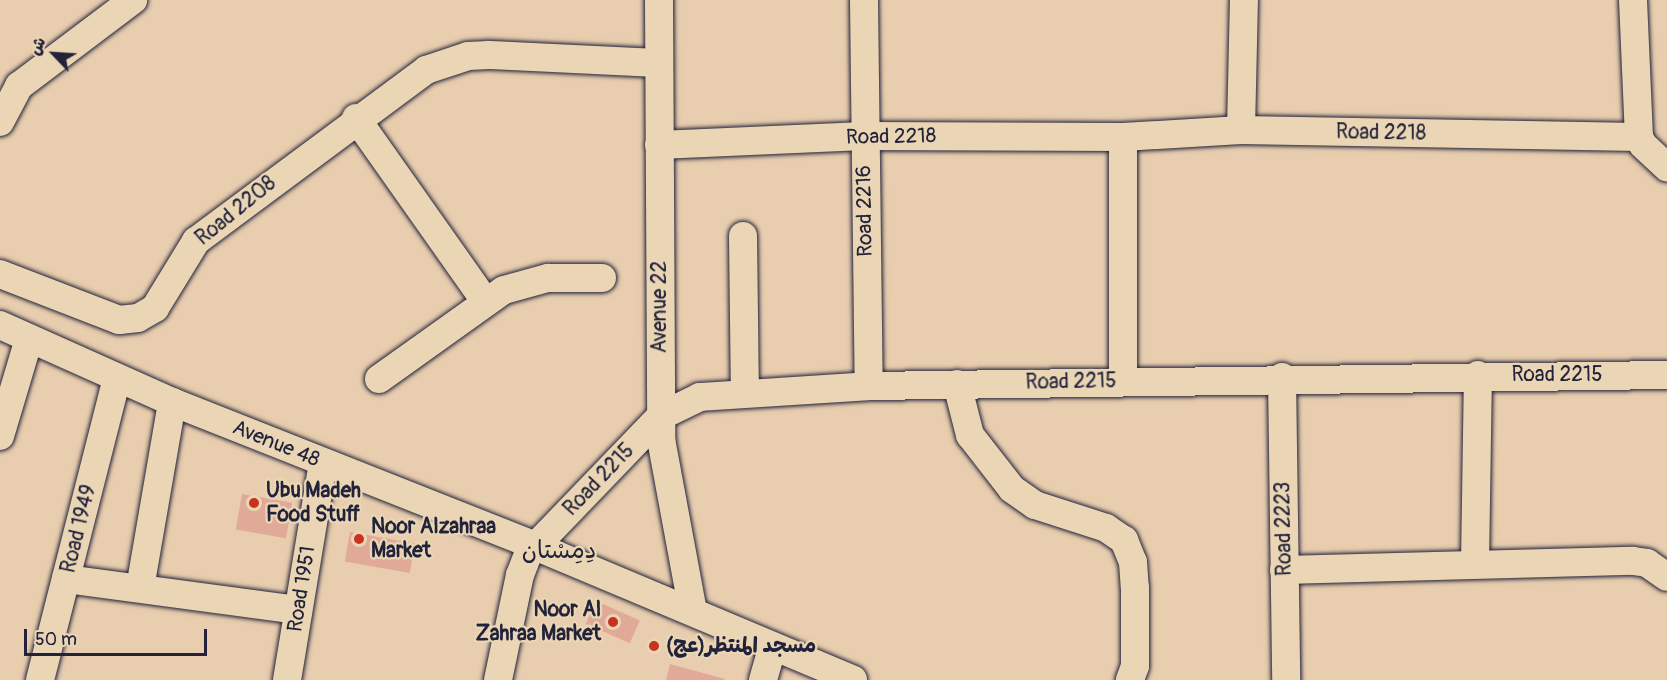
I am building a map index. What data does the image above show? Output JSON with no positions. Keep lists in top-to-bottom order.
{
  "streets": {
    "street": [
      "Road 2218",
      "Road 2208",
      "Road 2216",
      "Avenue 22",
      "Road 2215",
      "Avenue 48",
      "Road 1949",
      "Road 2223",
      "Road 1951"
    ]
  },
  "crossings": [
    ["Road 2218", "Road 2216"],
    ["Road 2218", "Avenue 22"],
    ["Road 2208", "Avenue 22"],
    ["Road 2216", "Road 2215"],
    ["Avenue 22", "Road 2215"],
    ["Avenue 22", "Avenue 48"],
    ["Road 2215", "Avenue 48"],
    ["Road 2215", "Road 2223"],
    ["Avenue 48", "Road 1949"],
    ["Avenue 48", "Road 1951"]
  ],
  "districts": ["دِمِسْتان"],
  "places": [
    "Ubu Madeh Food Stuff",
    "Noor Alzahraa Market",
    "Noor Al Zahraa Market",
    "مسجد المنتظر(عج)"
  ],
  "scale_bar": "50 m",
  "north": "top left"
}
